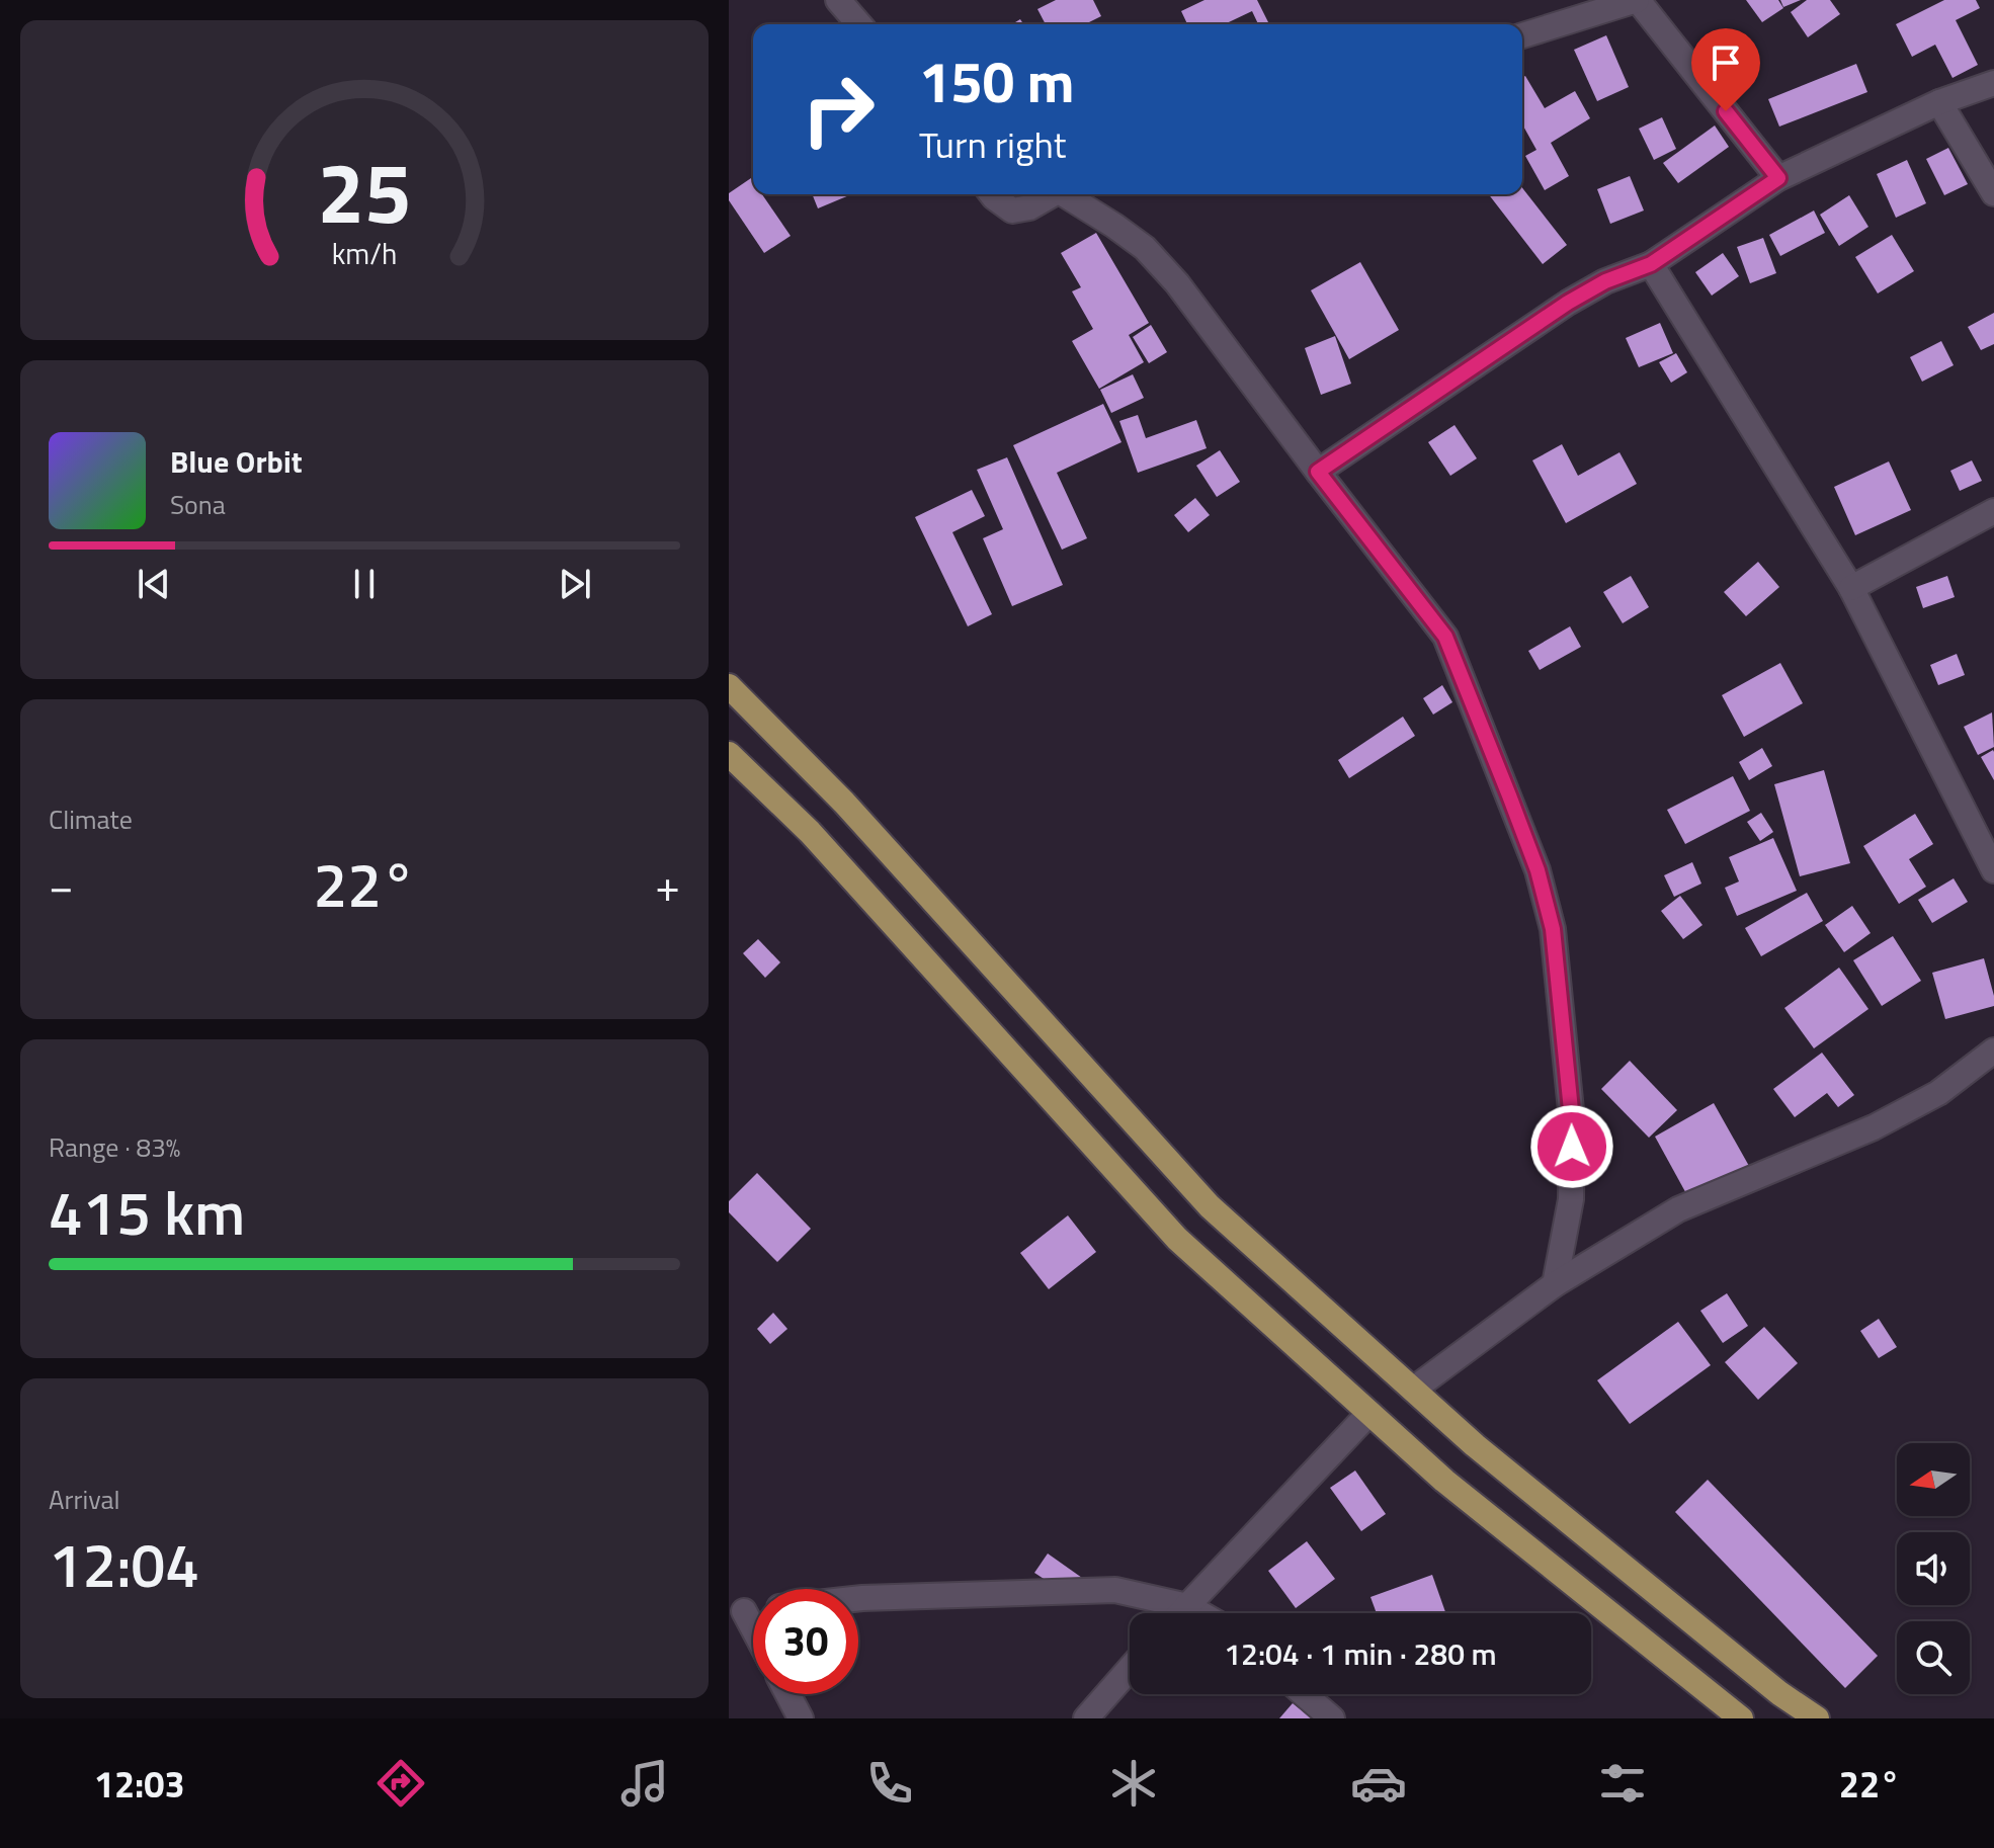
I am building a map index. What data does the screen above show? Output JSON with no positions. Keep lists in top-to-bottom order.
{
  "north": "left",
  "page": {
    "turn": ["150 m", "Turn right"],
    "song": ["Blue Orbit", "Sona"],
    "tile": [
      "Climate",
      ["Range · 83%", "415 km"],
      ["Arrival", "12:04"]
    ],
    "heat": ["−", "22°", "+"],
    "limit": "30",
    "trip": "12:04 · 1 min · 280 m",
    "tabs": ["12:03", "22°"],
    "gauge": ["25", "km/h"]
  }
}
